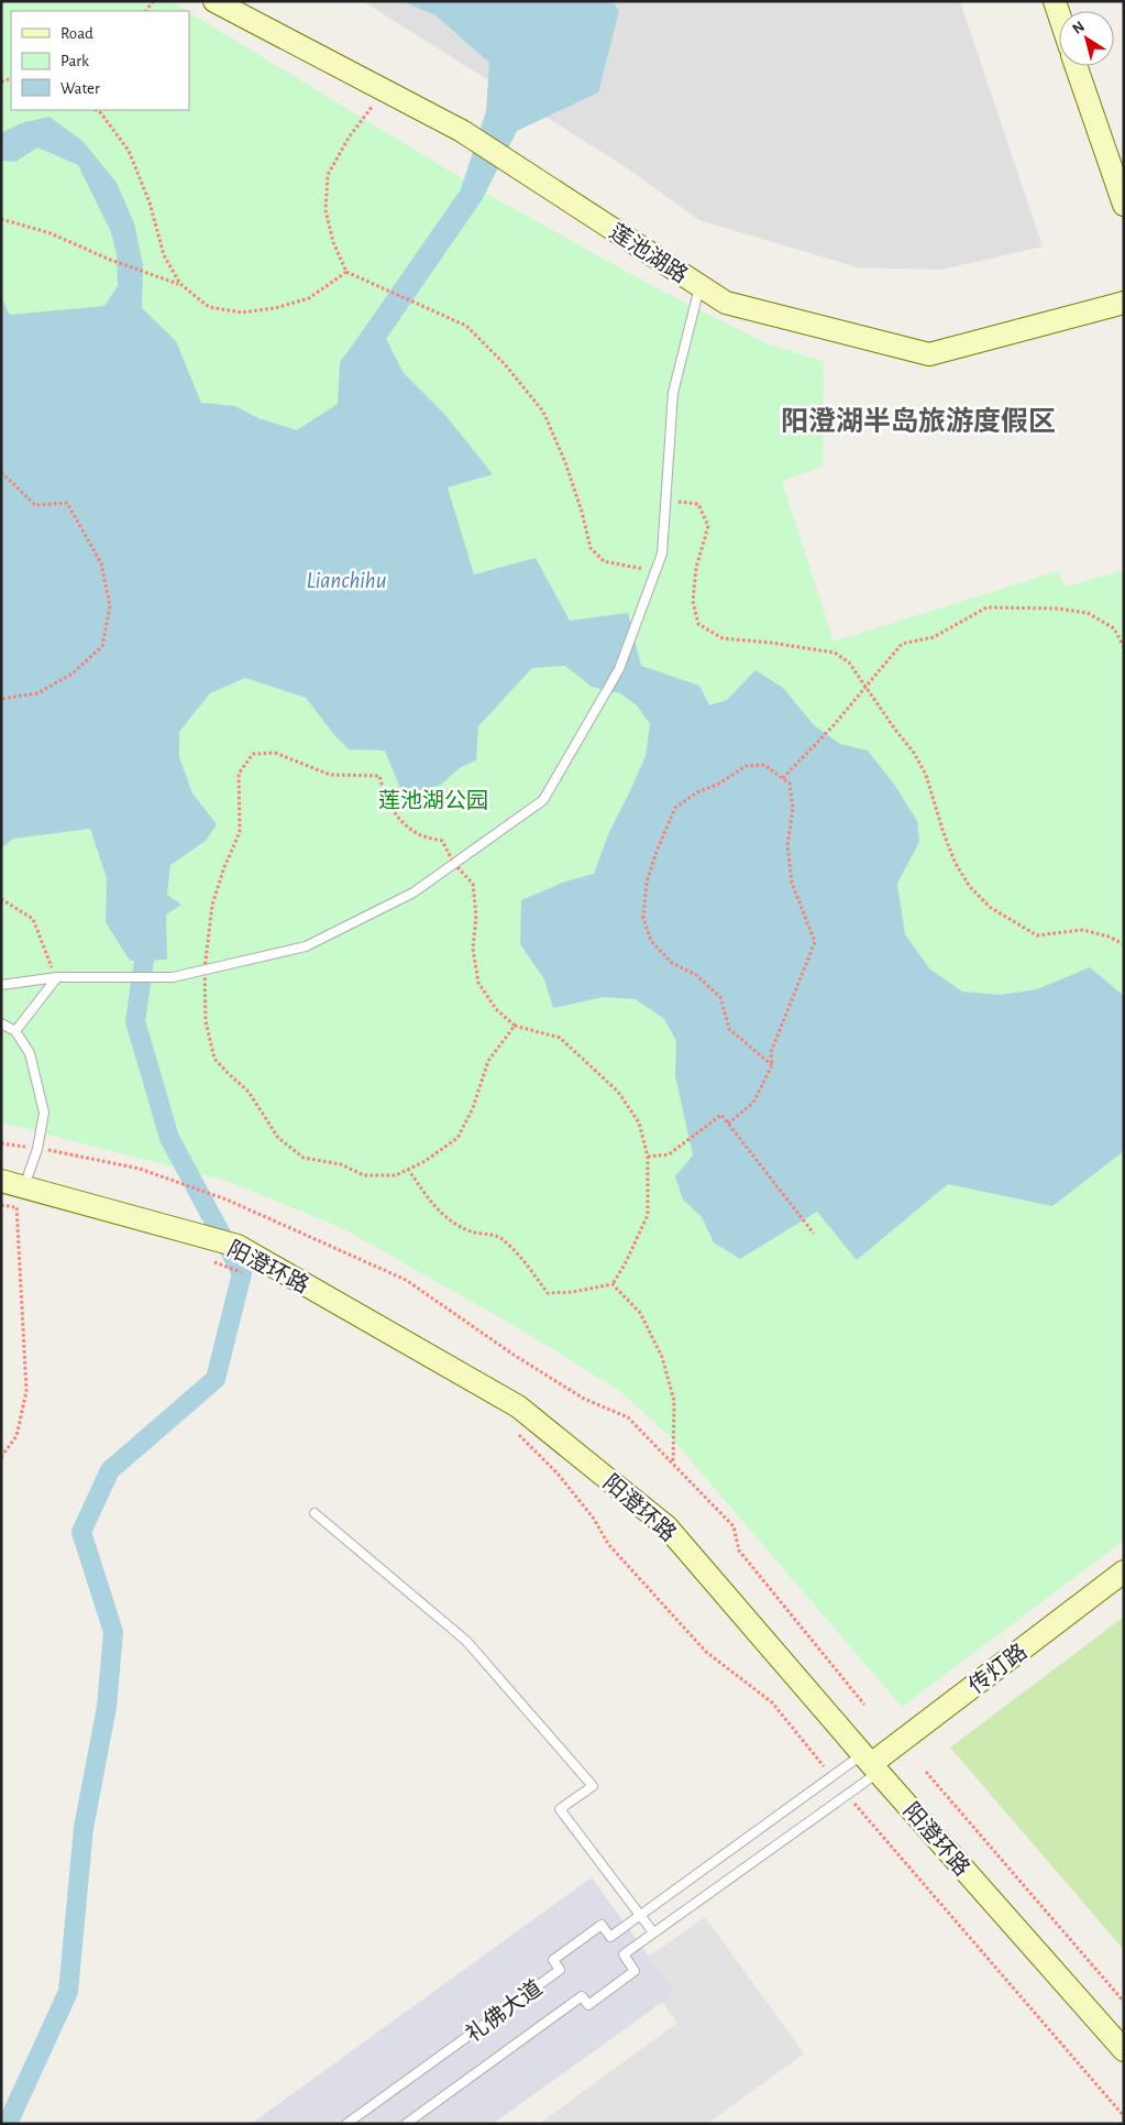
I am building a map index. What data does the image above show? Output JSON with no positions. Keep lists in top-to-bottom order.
{
  "streets": {
    "street": ["莲池湖路", "阳澄环路", "传灯路"],
    "lane": ["礼佛大道"]
  },
  "crossings": [
    ["阳澄环路", "传灯路"]
  ],
  "districts": ["阳澄湖半岛旅游度假区"],
  "water": ["Lianchihu"],
  "parks": ["莲池湖公园"],
  "legend": ["Road", "Park", "Water"],
  "north": "top left"
}
